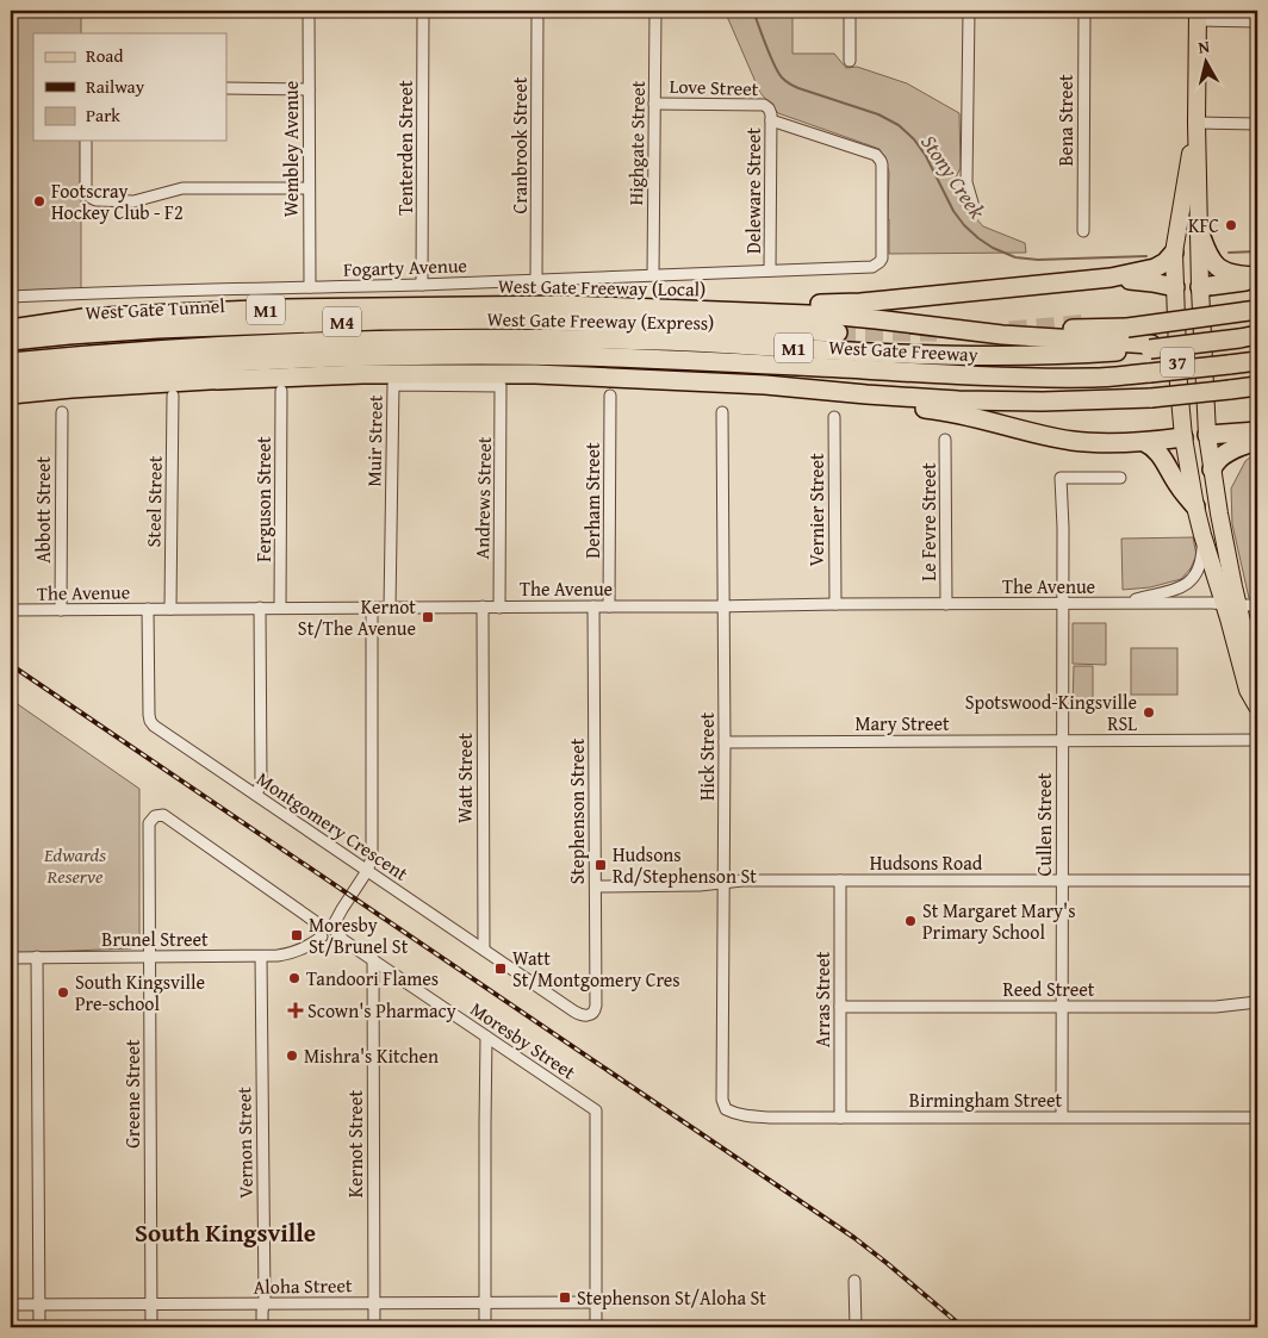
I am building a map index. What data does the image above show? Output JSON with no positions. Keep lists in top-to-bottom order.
{
  "streets": {
    "highway": [
      "West Gate Freeway (Local)",
      "West Gate Tunnel",
      "M1",
      "West Gate Freeway (Express)",
      "M4",
      "West Gate Freeway"
    ],
    "main road": ["37"],
    "street": [
      "Love Street",
      "Bena Street",
      "Highgate Street",
      "Cranbrook Street",
      "Tenterden Street",
      "Wembley Avenue",
      "Deleware Street",
      "Fogarty Avenue",
      "Muir Street",
      "Andrews Street",
      "Ferguson Street",
      "Derham Street",
      "Steel Street",
      "Abbott Street",
      "Vernier Street",
      "Le Fevre Street",
      "The Avenue",
      "Mary Street",
      "Hick Street",
      "Watt Street",
      "Stephenson Street",
      "Cullen Street",
      "Montgomery Crescent",
      "Hudsons Road",
      "Brunel Street",
      "Reed Street",
      "Arras Street",
      "Moresby Street",
      "Greene Street",
      "Birmingham Street",
      "Vernon Street",
      "Kernot Street",
      "Aloha Street"
    ]
  },
  "crossings": [
    ["Love Street", "Highgate Street"],
    ["Love Street", "Deleware Street"],
    ["Love Street", "Fogarty Avenue"],
    ["Highgate Street", "Fogarty Avenue"],
    ["Cranbrook Street", "Fogarty Avenue"],
    ["Tenterden Street", "Fogarty Avenue"],
    ["Wembley Avenue", "Fogarty Avenue"],
    ["Deleware Street", "Fogarty Avenue"],
    ["West Gate Freeway (Local)", "West Gate Freeway (Express)"],
    ["M1", "West Gate Freeway (Express)"],
    ["M1", "West Gate Freeway"],
    ["West Gate Freeway (Express)", "West Gate Freeway"],
    ["37", "The Avenue"],
    ["Muir Street", "Andrews Street"],
    ["Muir Street", "The Avenue"],
    ["Andrews Street", "The Avenue"],
    ["Ferguson Street", "The Avenue"],
    ["Derham Street", "The Avenue"],
    ["Steel Street", "The Avenue"],
    ["Abbott Street", "The Avenue"],
    ["Vernier Street", "The Avenue"],
    ["Le Fevre Street", "The Avenue"],
    ["The Avenue", "Hick Street"],
    ["The Avenue", "Watt Street"],
    ["The Avenue", "Stephenson Street"],
    ["The Avenue", "Cullen Street"],
    ["The Avenue", "Montgomery Crescent"],
    ["Mary Street", "Hick Street"],
    ["Mary Street", "Cullen Street"],
    ["Hick Street", "Hudsons Road"],
    ["Hick Street", "Birmingham Street"],
    ["Watt Street", "Montgomery Crescent"],
    ["Stephenson Street", "Montgomery Crescent"],
    ["Stephenson Street", "Hudsons Road"],
    ["Cullen Street", "Hudsons Road"],
    ["Cullen Street", "Reed Street"],
    ["Cullen Street", "Birmingham Street"],
    ["Hudsons Road", "Arras Street"],
    ["Brunel Street", "Moresby Street"],
    ["Brunel Street", "Greene Street"],
    ["Brunel Street", "Vernon Street"],
    ["Reed Street", "Arras Street"],
    ["Arras Street", "Birmingham Street"],
    ["Moresby Street", "Greene Street"],
    ["Moresby Street", "Kernot Street"],
    ["Moresby Street", "Aloha Street"],
    ["Greene Street", "Aloha Street"],
    ["Vernon Street", "Aloha Street"],
    ["Kernot Street", "Aloha Street"]
  ],
  "districts": ["South Kingsville"],
  "water": ["Stony Creek"],
  "parks": ["Edwards Reserve"],
  "places": {
    "other": [
      "Footscray Hockey Club - F2",
      "KFC",
      "Spotswood-Kingsville RSL",
      "St Margaret Mary's Primary School",
      "Tandoori Flames",
      "South Kingsville Pre-school",
      "Mishra's Kitchen"
    ],
    "transit": [
      "Kernot St/The Avenue",
      "Hudsons Rd/Stephenson St",
      "Moresby St/Brunel St",
      "Watt St/Montgomery Cres",
      "Stephenson St/Aloha St"
    ],
    "health": ["Scown's Pharmacy"]
  },
  "legend": ["Road", "Railway", "Park"],
  "north": "top"
}
